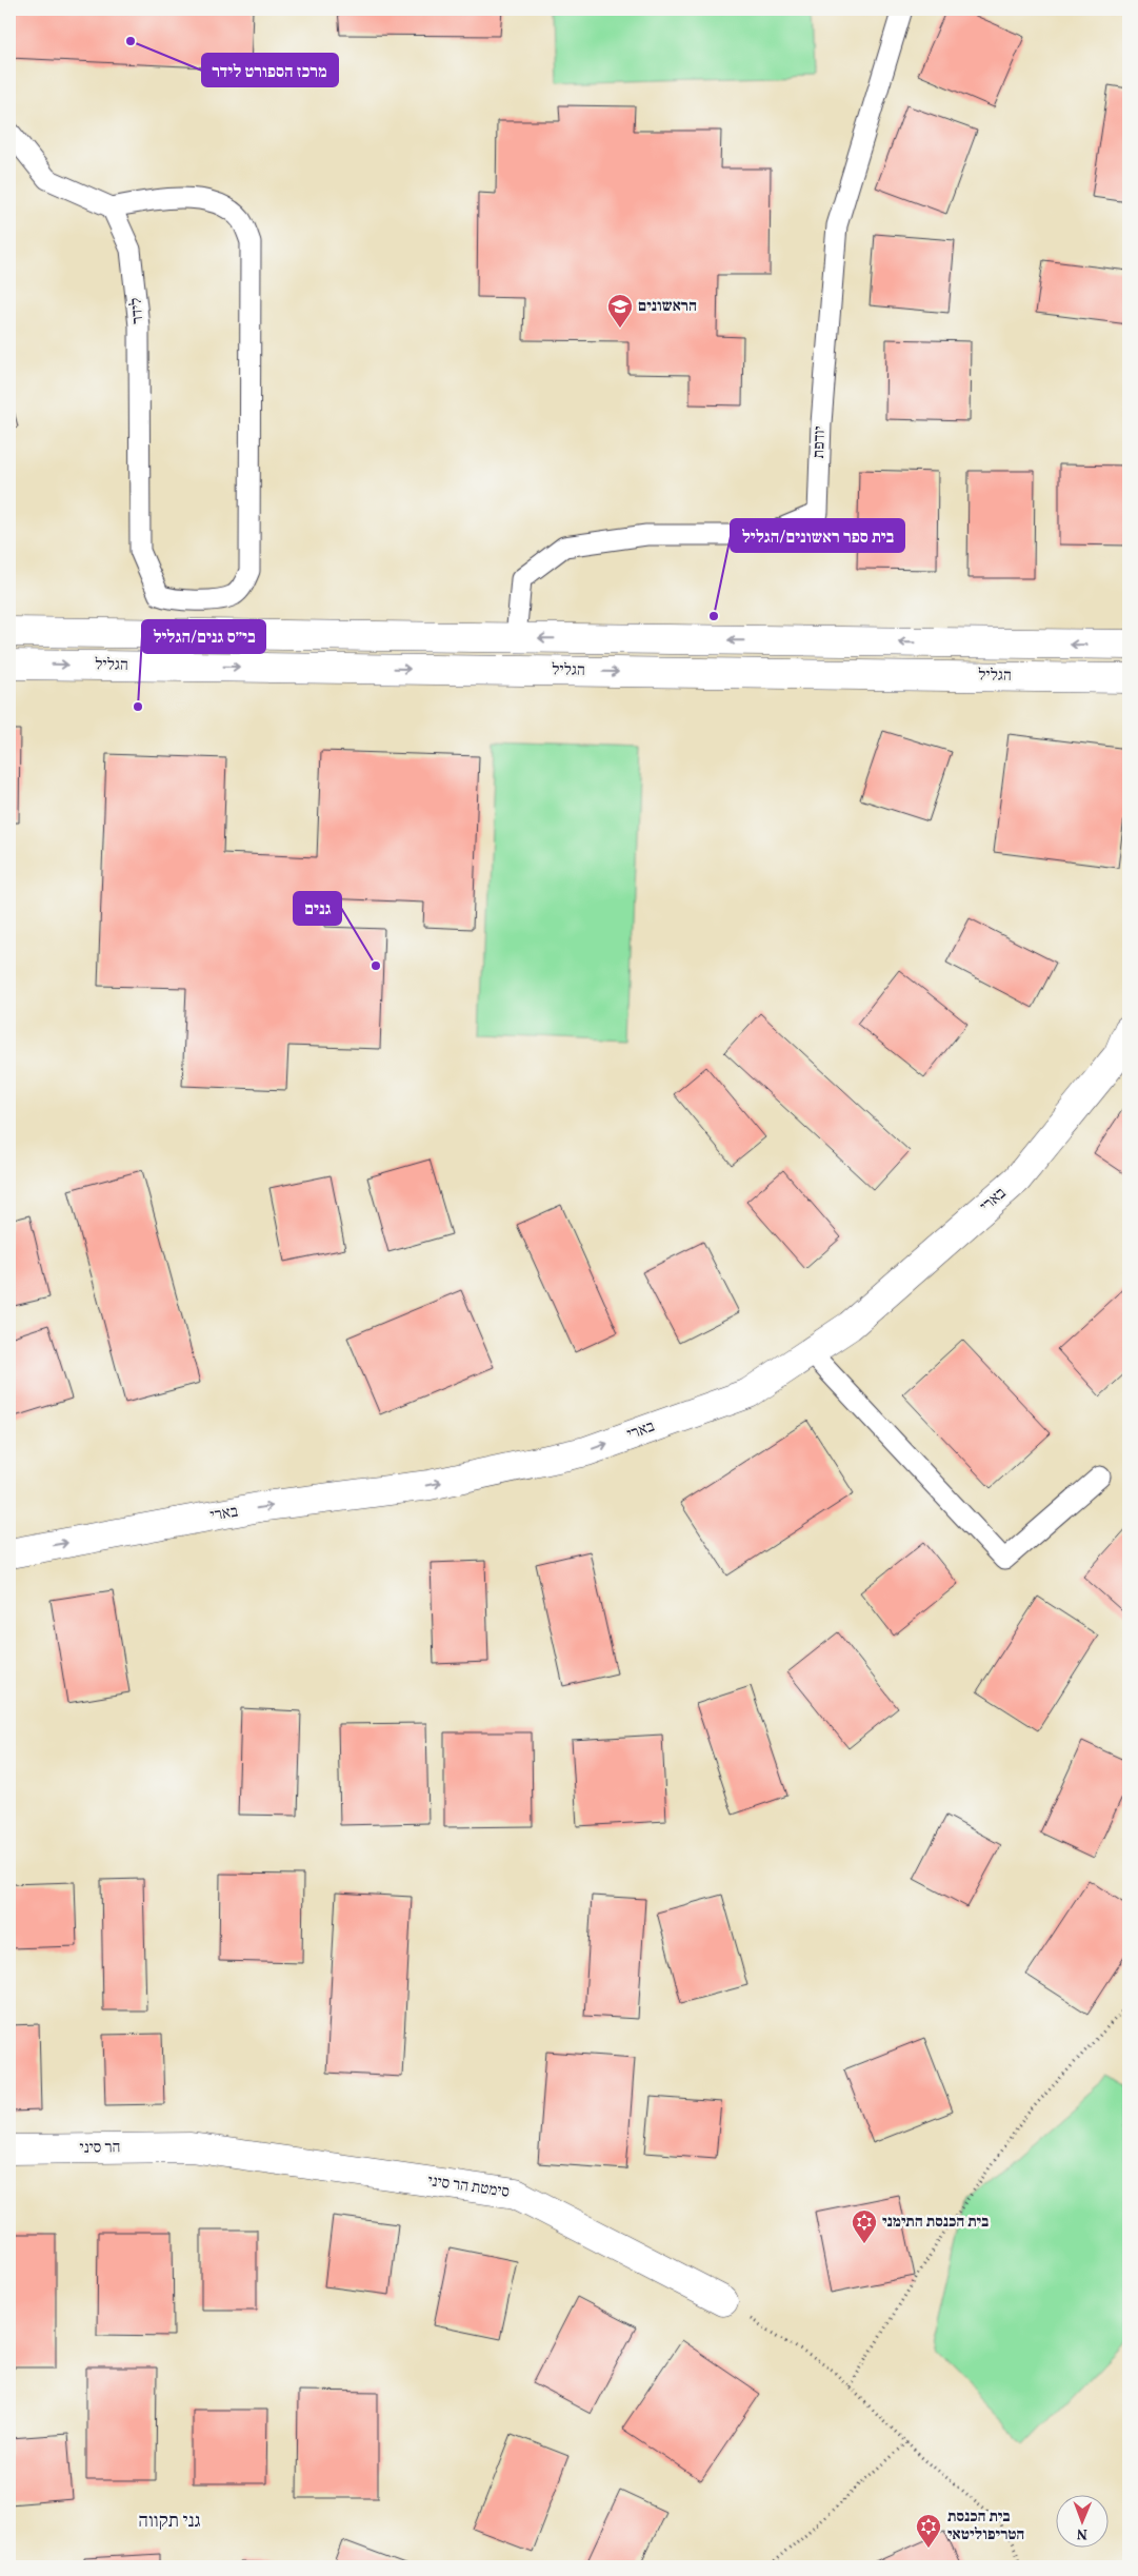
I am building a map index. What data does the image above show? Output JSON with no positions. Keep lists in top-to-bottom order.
{
  "streets": {
    "street": [
      "הגליל",
      "בארי",
      "הר סיני",
      "סימטת הר סיני"
    ],
    "lane": ["לידר", "יודפת"]
  },
  "crossings": [
    ["יודפת", "הגליל"],
    ["הר סיני", "סימטת הר סיני"]
  ],
  "one_way": ["בארי"],
  "districts": ["גני תקווה"],
  "places": {
    "other": [
      "מרכז הספורט לידר",
      "בית ספר ראשונים/הגליל",
      "בי״ס גנים/הגליל",
      "גנים"
    ],
    "school or university": ["הראשונים"],
    "synagogue": ["בית הכנסת התימני", "בית הכנסת הטריפוליטאי"]
  },
  "north": "bottom"
}
